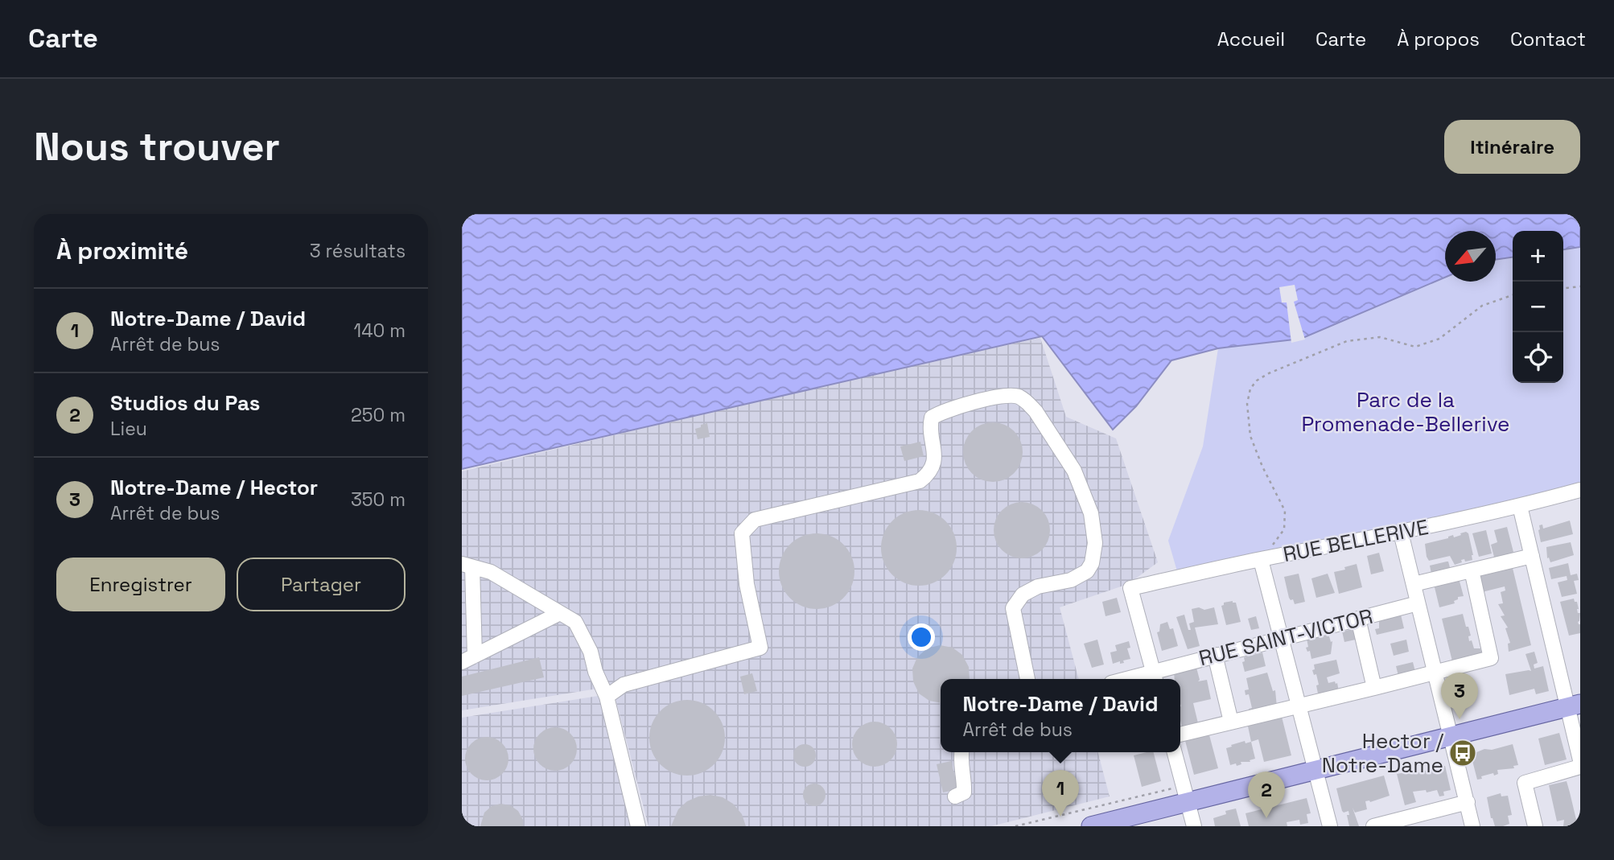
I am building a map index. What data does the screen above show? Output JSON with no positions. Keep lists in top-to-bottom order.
{
  "streets": {
    "street": ["RUE BELLERIVE", "RUE SAINT-VICTOR"]
  },
  "crossings": [
    ["RUE BELLERIVE", "RUE SAINT-VICTOR"]
  ],
  "parks": ["Parc de la Promenade-Bellerive"],
  "places": {
    "bus stop": ["Hector / Notre-Dame"]
  },
  "north": "bottom left",
  "page": {
    "header": "Carte",
    "nav": [
      "Accueil",
      "Carte",
      "À propos",
      "Contact"
    ],
    "buttons": [
      "Itinéraire",
      ["Enregistrer", "Partager"]
    ],
    "title": "Nous trouver",
    "heading": ["À proximité", "3 résultats"],
    "map_buttons": ["+", "−"],
    "list": [
      {
        "mark": "1",
        "name": "Notre-Dame / David",
        "note": "Arrêt de bus",
        "value": "140 m"
      },
      {
        "mark": "2",
        "name": "Studios du Pas",
        "note": "Lieu",
        "value": "250 m"
      },
      {
        "mark": "3",
        "name": "Notre-Dame / Hector",
        "note": "Arrêt de bus",
        "value": "350 m"
      }
    ],
    "pins": ["3", "1", "2"],
    "popup": ["Notre-Dame / David", "Arrêt de bus"]
  }
}
